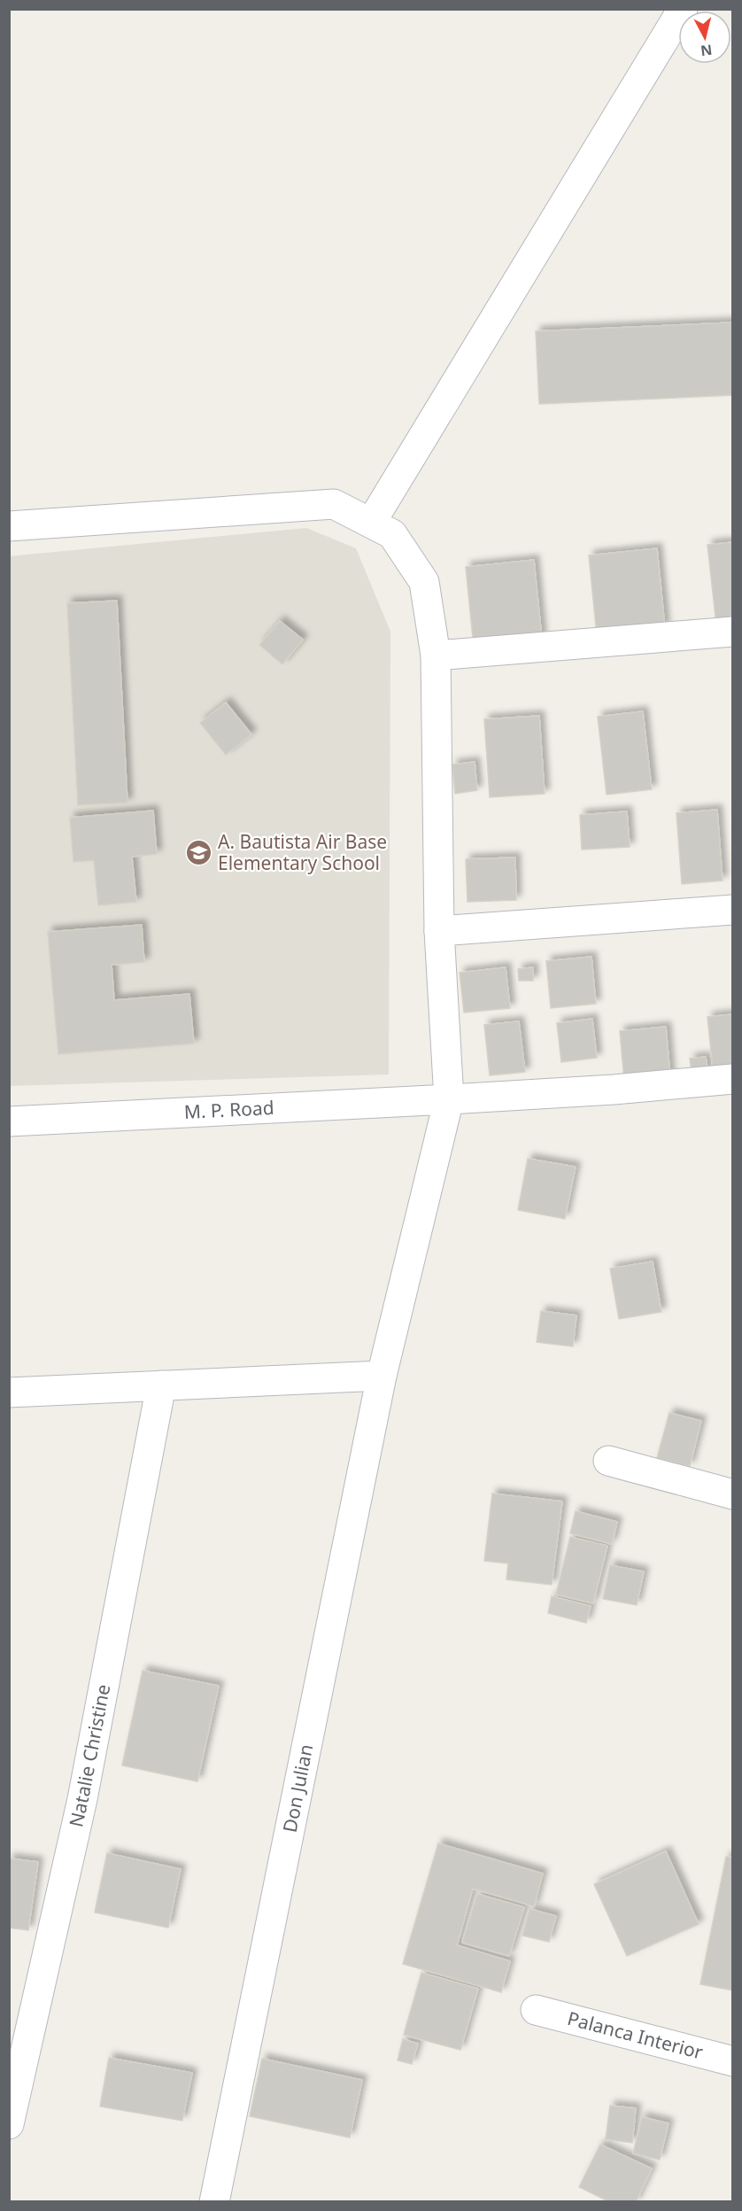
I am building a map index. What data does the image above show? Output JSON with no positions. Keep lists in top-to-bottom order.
{
  "streets": {
    "street": [
      "M. P. Road",
      "Natalie Christine",
      "Don Julian",
      "Palanca Interior"
    ]
  },
  "crossings": [
    ["M. P. Road", "Don Julian"]
  ],
  "places": {
    "school or university": ["A. Bautista Air Base Elementary School"]
  },
  "north": "bottom"
}
